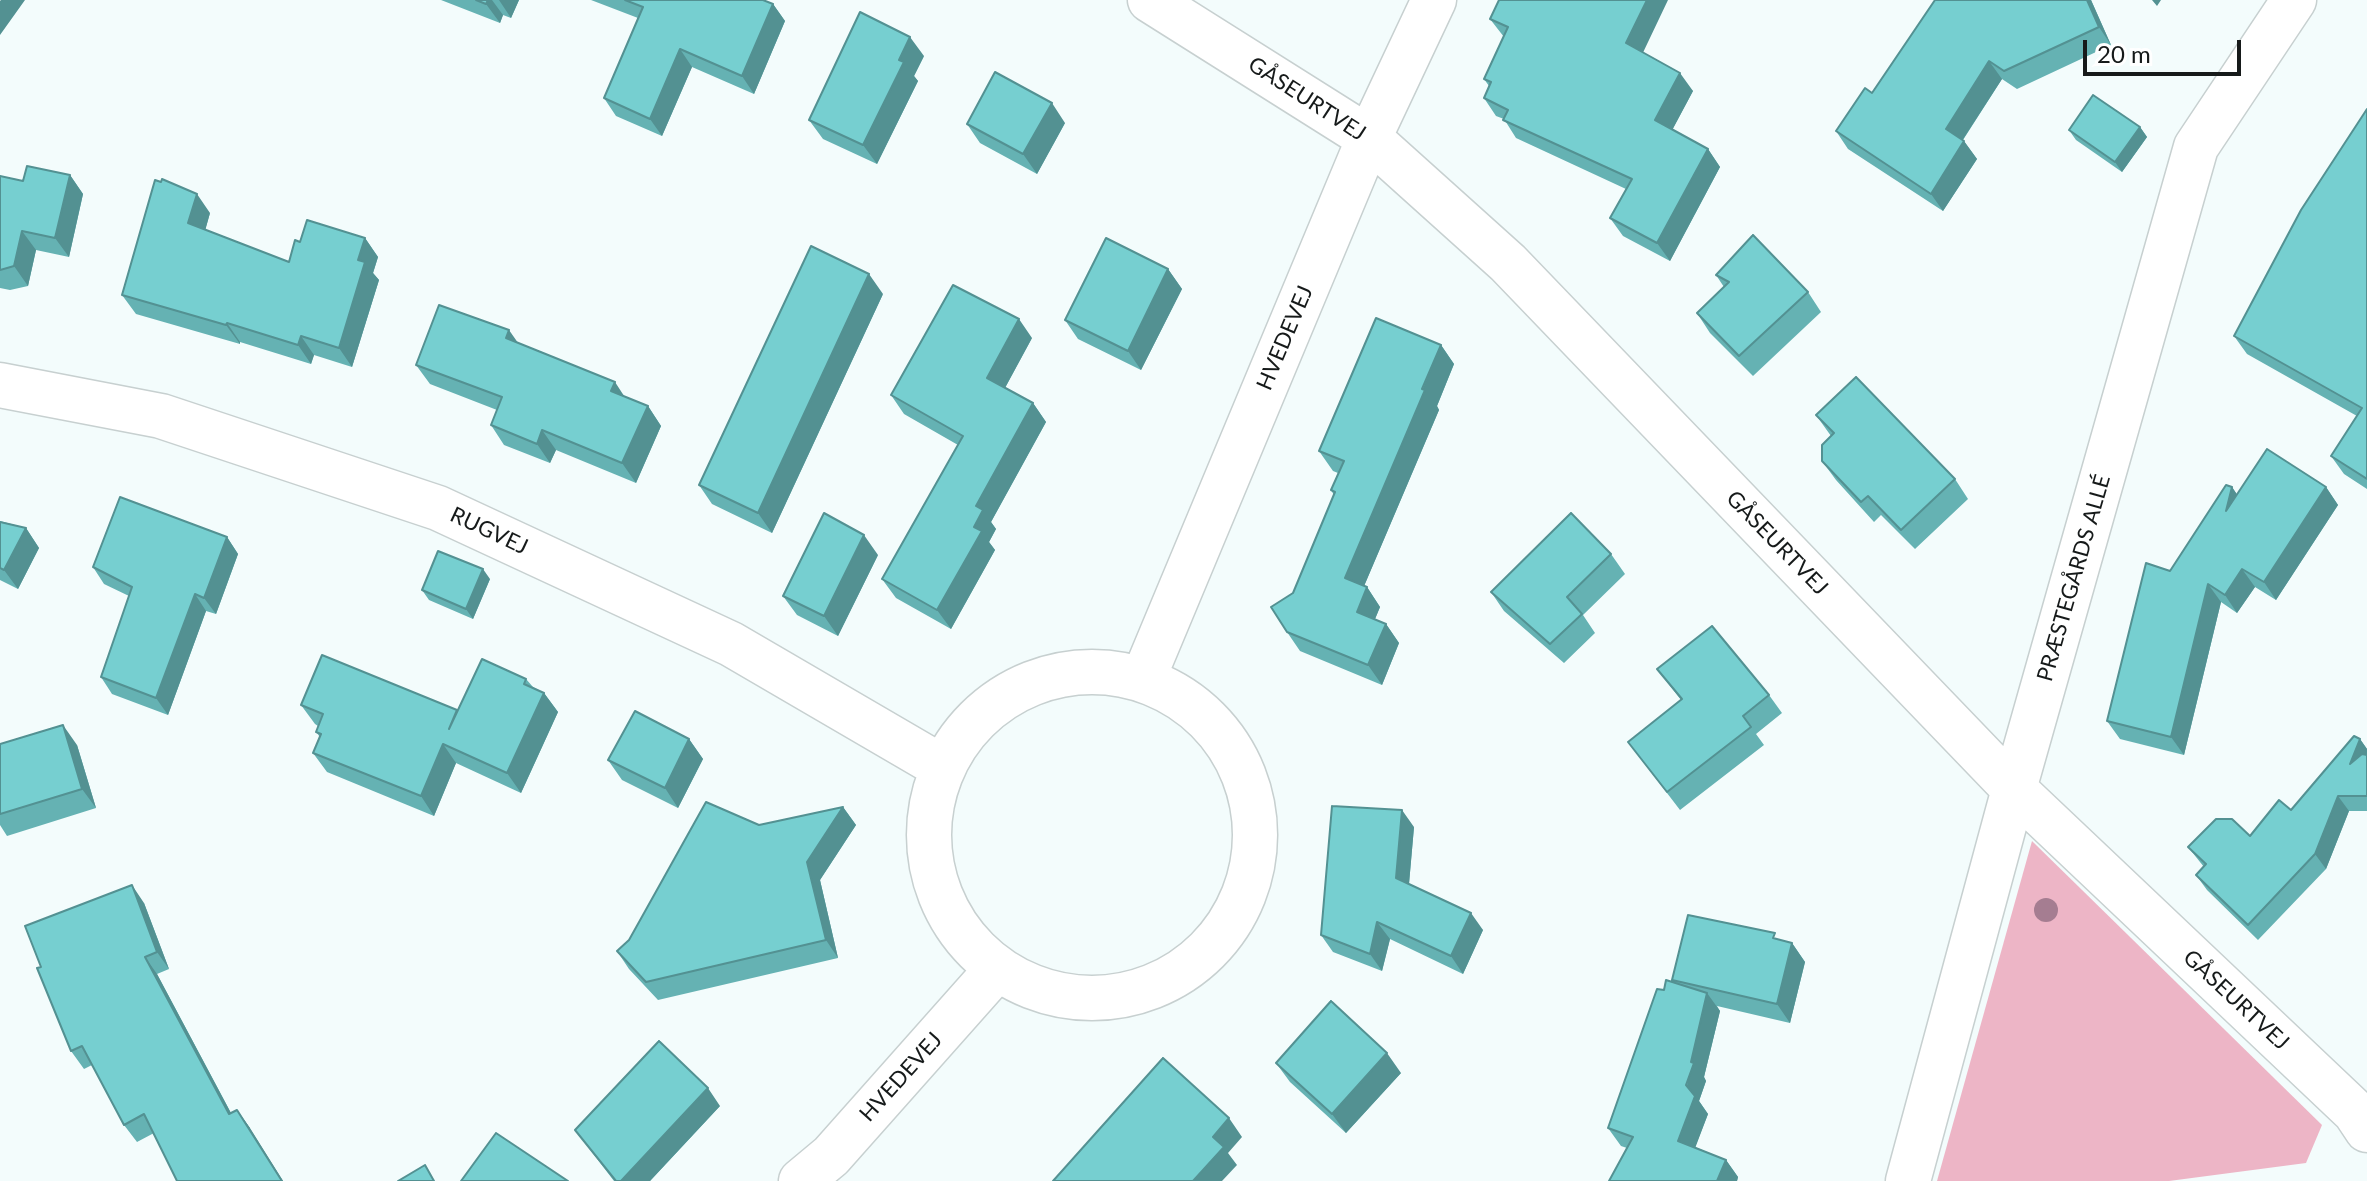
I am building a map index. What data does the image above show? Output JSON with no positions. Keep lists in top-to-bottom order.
{
  "streets": {
    "street": [
      "GÅSEURTVEJ",
      "HVEDEVEJ",
      "RUGVEJ",
      "PRÆSTEGÅRDS ALLÉ"
    ]
  },
  "crossings": [
    ["GÅSEURTVEJ", "HVEDEVEJ"],
    ["GÅSEURTVEJ", "PRÆSTEGÅRDS ALLÉ"]
  ],
  "scale_bar": "20 m"
}
